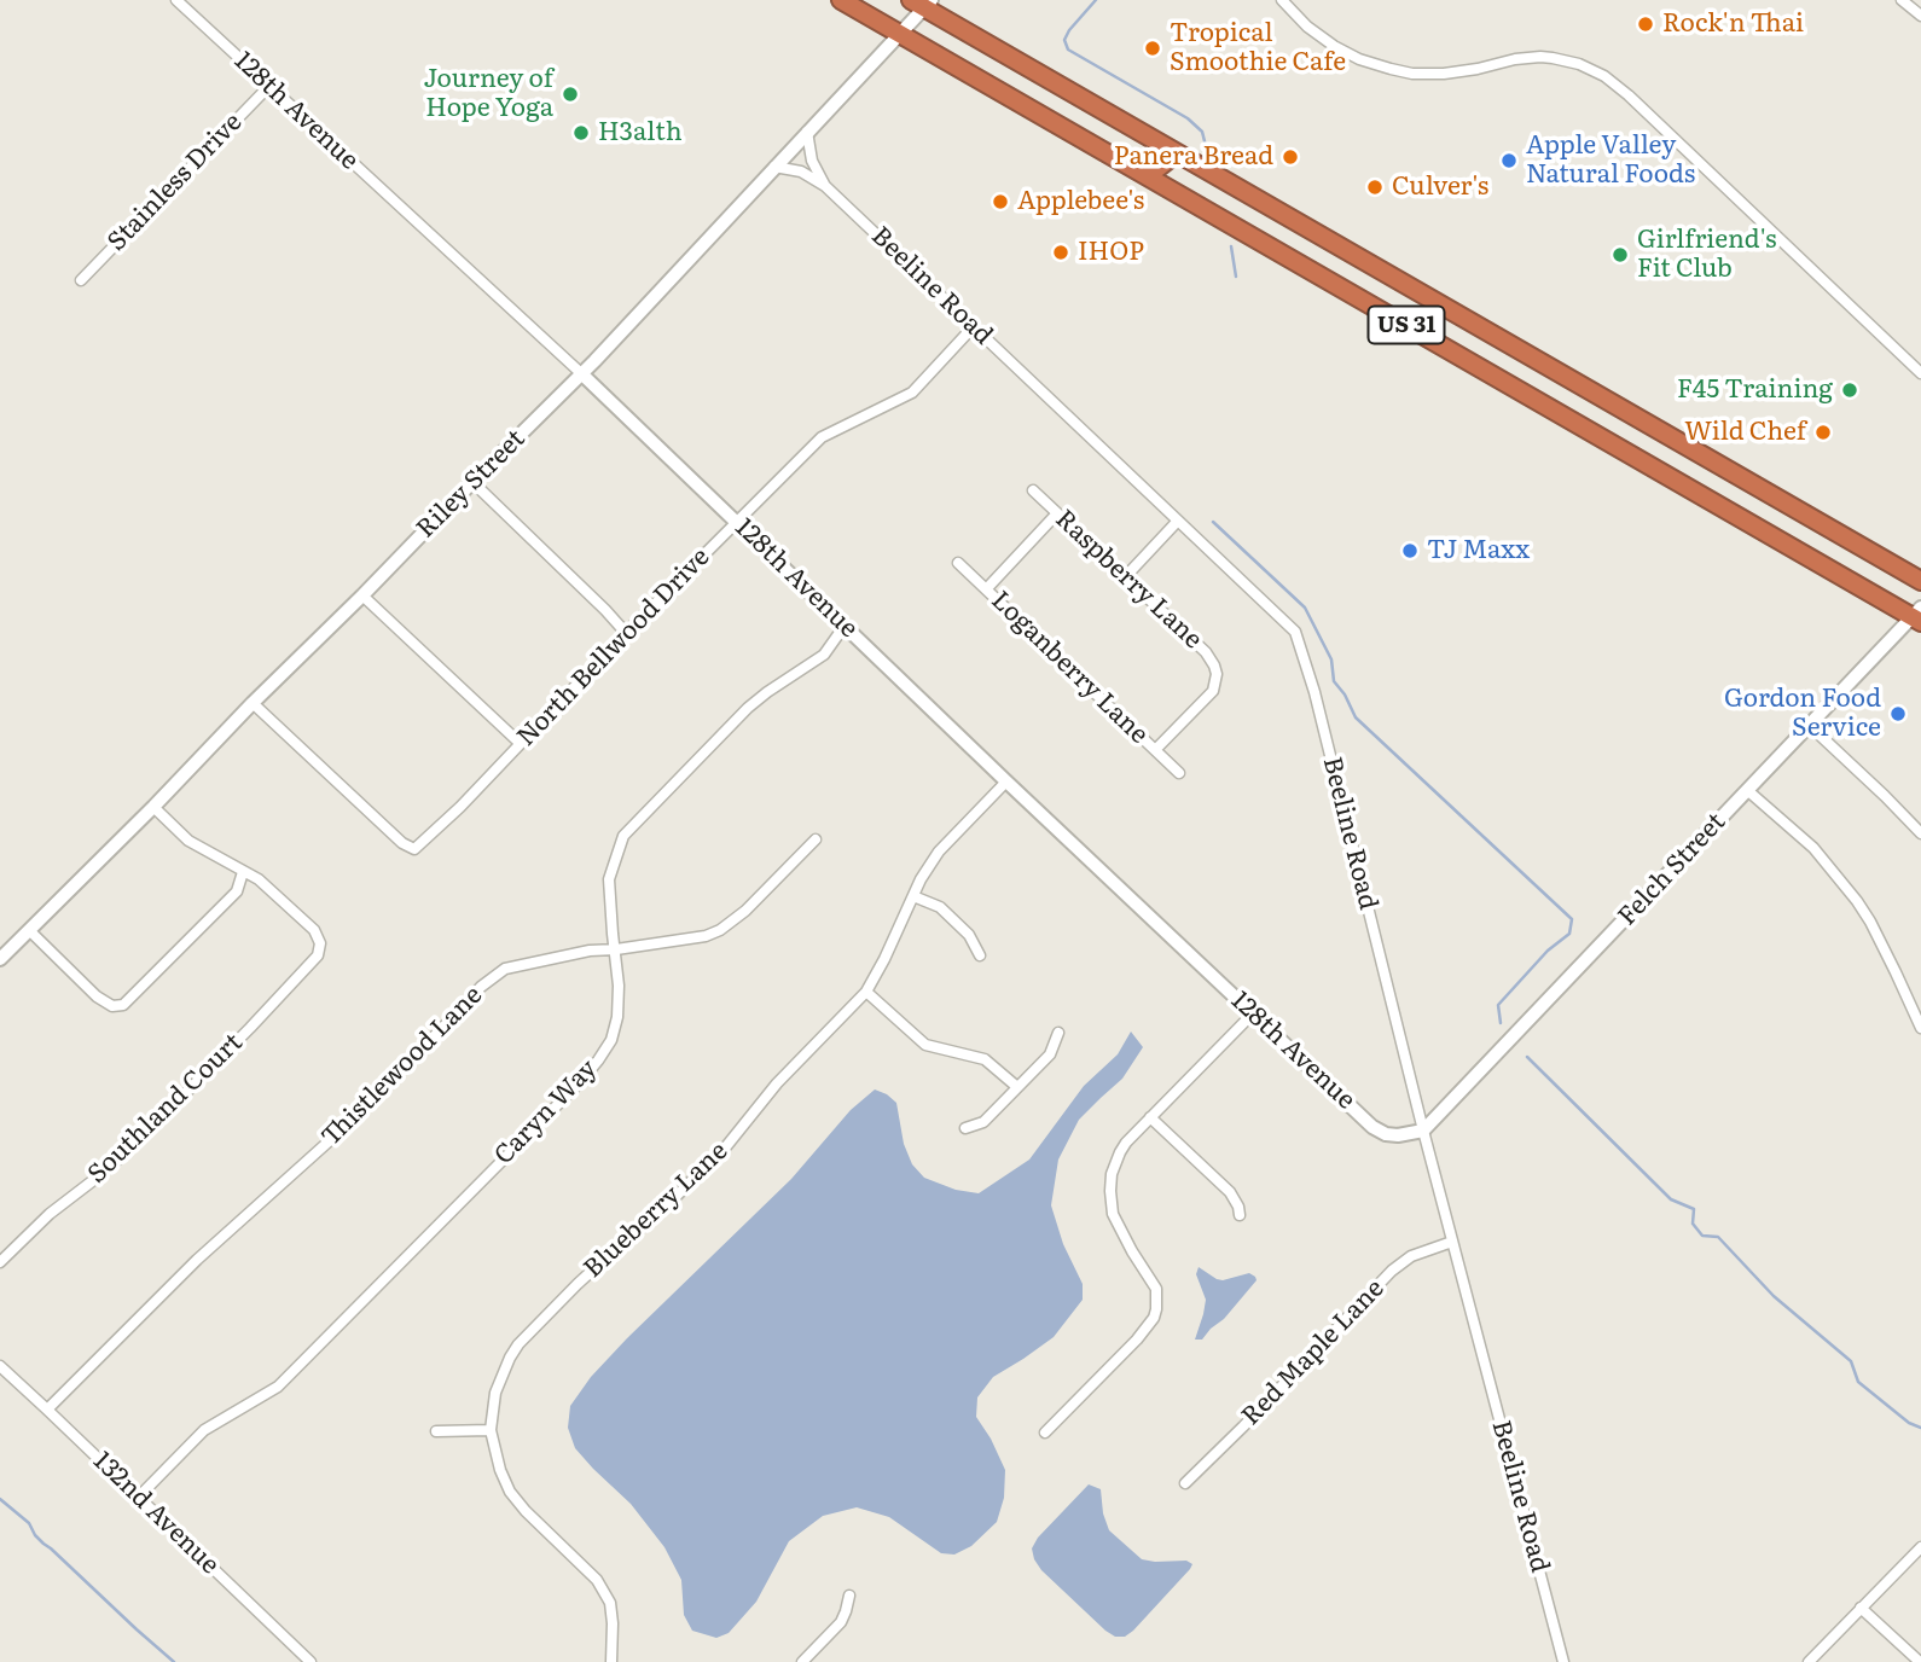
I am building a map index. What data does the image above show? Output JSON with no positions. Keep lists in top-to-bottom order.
{
  "streets": {
    "highway": ["US 31"],
    "street": [
      "128th Avenue",
      "Stainless Drive",
      "Beeline Road",
      "Riley Street",
      "Raspberry Lane",
      "North Bellwood Drive",
      "Loganberry Lane",
      "Felch Street",
      "Thistlewood Lane",
      "Southland Court",
      "Caryn Way",
      "Blueberry Lane",
      "Red Maple Lane",
      "132nd Avenue"
    ]
  },
  "crossings": [
    ["128th Avenue", "Stainless Drive"],
    ["128th Avenue", "Beeline Road"],
    ["128th Avenue", "Riley Street"],
    ["128th Avenue", "North Bellwood Drive"],
    ["128th Avenue", "Felch Street"],
    ["128th Avenue", "Caryn Way"],
    ["128th Avenue", "Blueberry Lane"],
    ["Beeline Road", "Riley Street"],
    ["Beeline Road", "North Bellwood Drive"],
    ["Beeline Road", "Felch Street"],
    ["Beeline Road", "Red Maple Lane"],
    ["US 31", "Riley Street"],
    ["US 31", "Felch Street"],
    ["Riley Street", "North Bellwood Drive"],
    ["Raspberry Lane", "Loganberry Lane"],
    ["Thistlewood Lane", "Caryn Way"],
    ["Thistlewood Lane", "132nd Avenue"],
    ["Caryn Way", "132nd Avenue"]
  ],
  "places": [
    "Rock'n Thai",
    "Tropical Smoothie Cafe",
    "Journey of Hope Yoga",
    "H3alth",
    "Panera Bread",
    "Apple Valley Natural Foods",
    "Culver's",
    "Applebee's",
    "IHOP",
    "Girlfriend's Fit Club",
    "F45 Training",
    "Wild Chef",
    "TJ Maxx",
    "Gordon Food Service"
  ]
}
